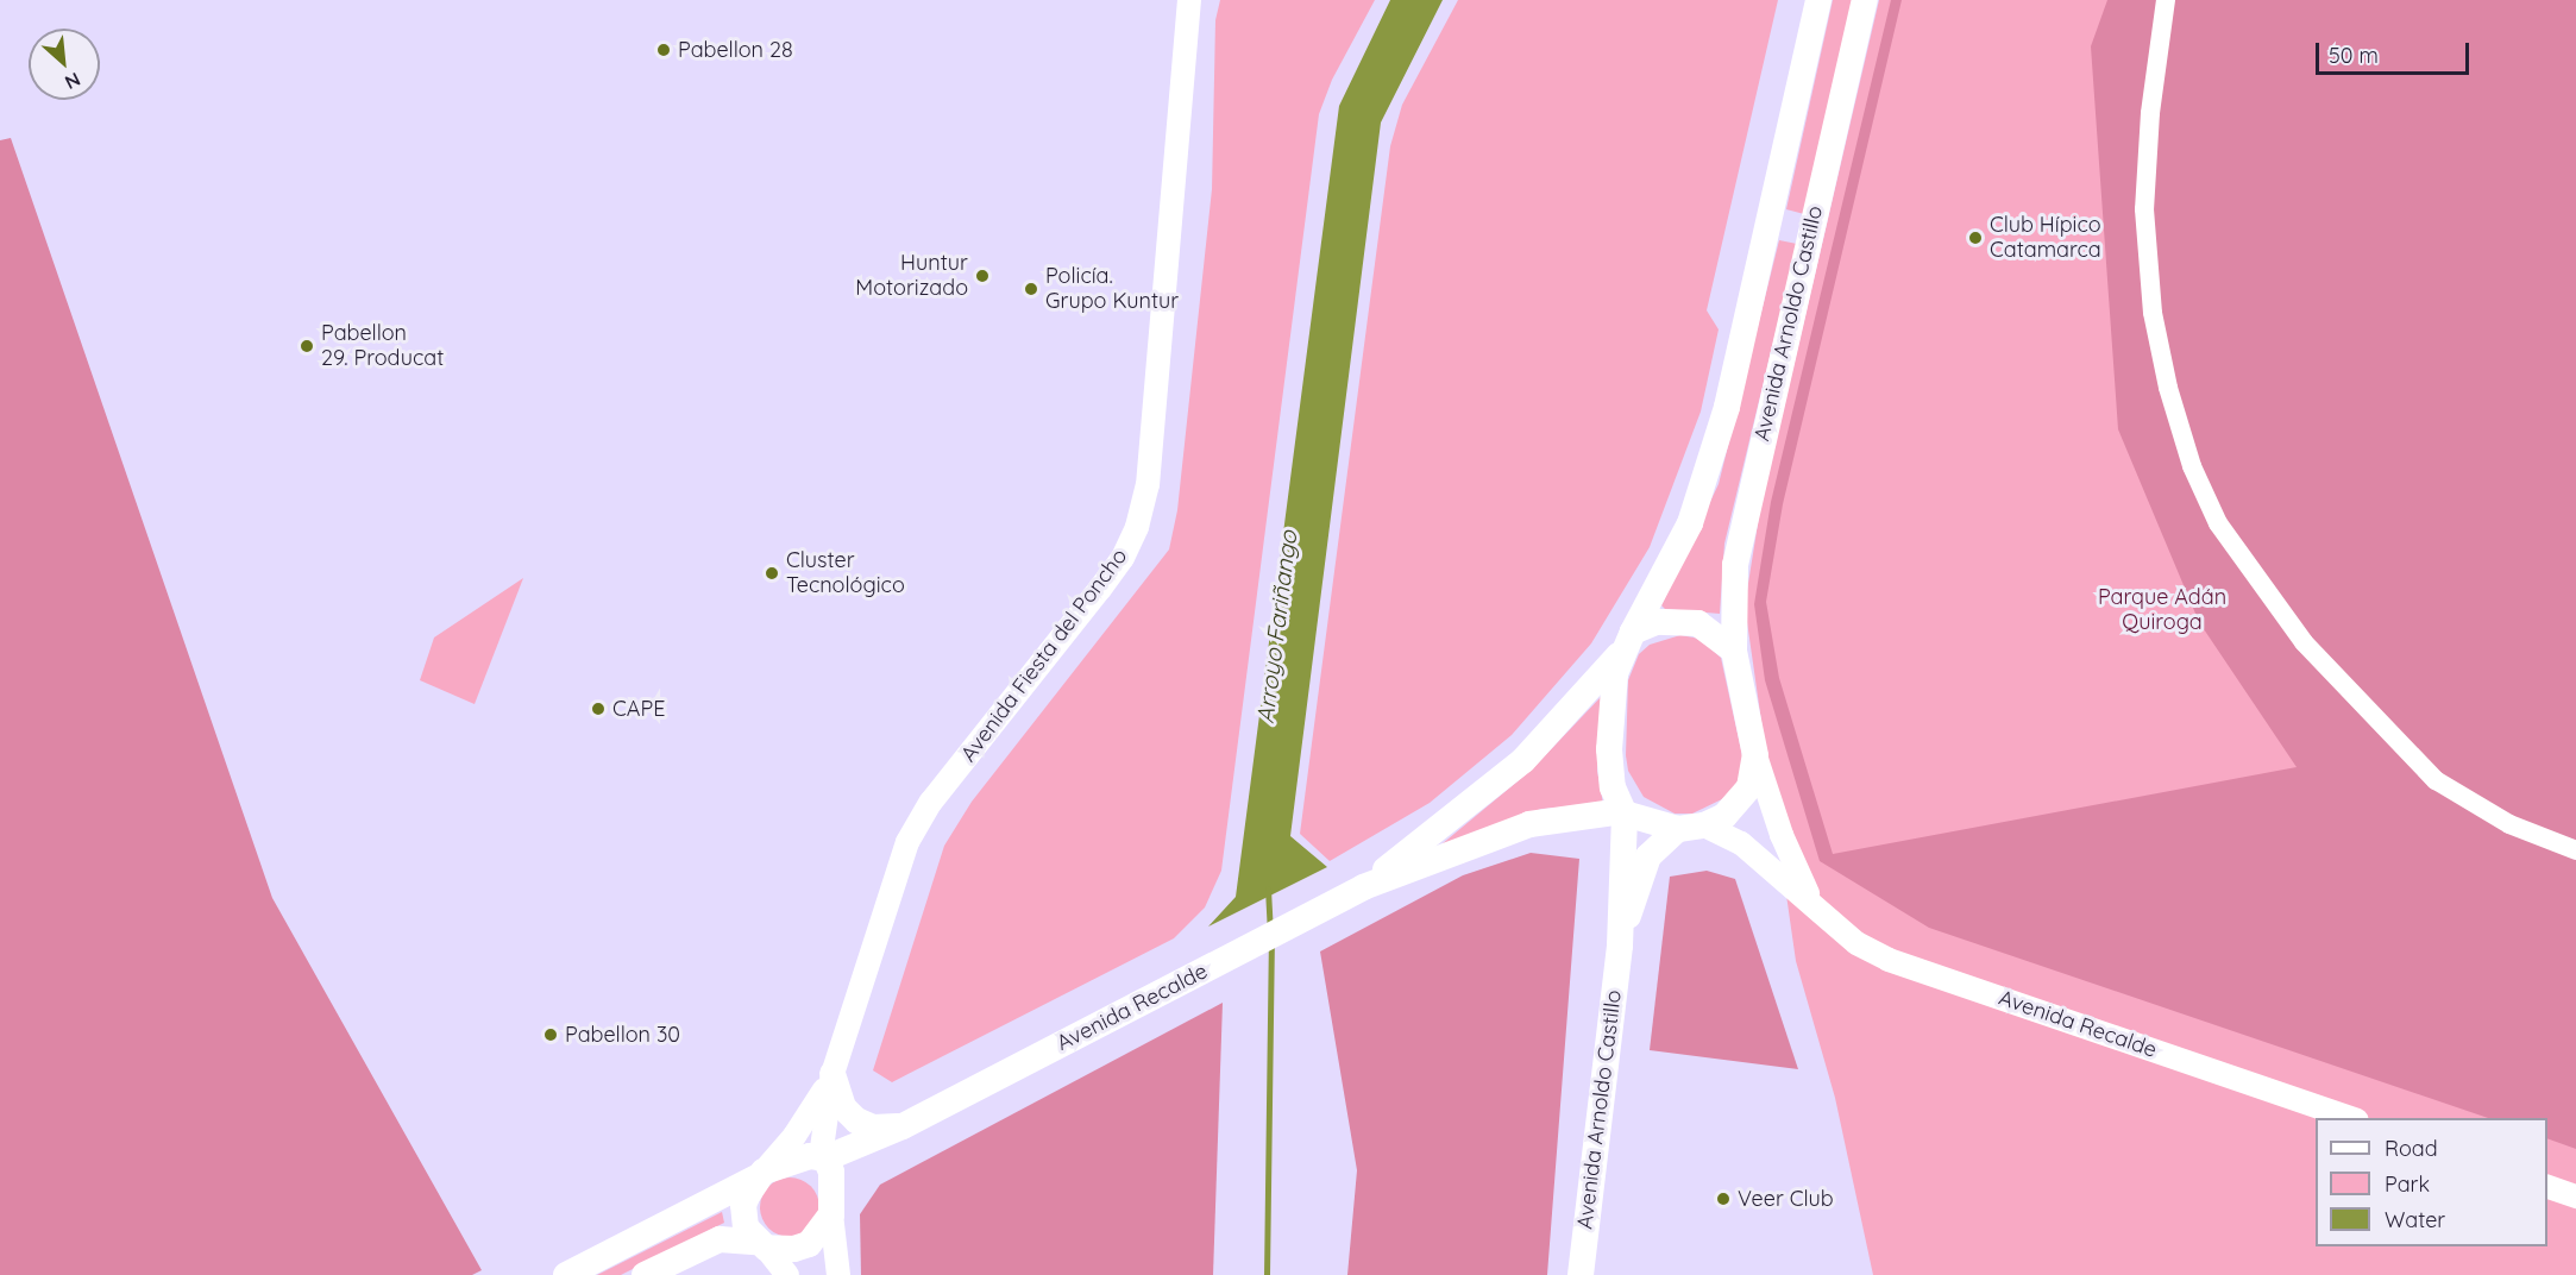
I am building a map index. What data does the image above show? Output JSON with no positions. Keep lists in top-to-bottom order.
{
  "streets": {
    "main road": ["Avenida Arnoldo Castillo", "Avenida Recalde"],
    "street": ["Avenida Fiesta del Poncho"]
  },
  "crossings": [
    ["Avenida Arnoldo Castillo", "Avenida Recalde"],
    ["Avenida Fiesta del Poncho", "Avenida Recalde"]
  ],
  "water": ["Arroyo Fariñango"],
  "parks": ["Parque Adán Quiroga"],
  "places": [
    "Pabellon 28",
    "Club Hípico Catamarca",
    "Huntur Motorizado",
    "Policía. Grupo Kuntur",
    "Pabellon 29. Producat",
    "Cluster Tecnológico",
    "CAPE",
    "Pabellon 30",
    "Veer Club"
  ],
  "legend": ["Road", "Park", "Water"],
  "scale_bar": "50 m",
  "north": "bottom right"
}
